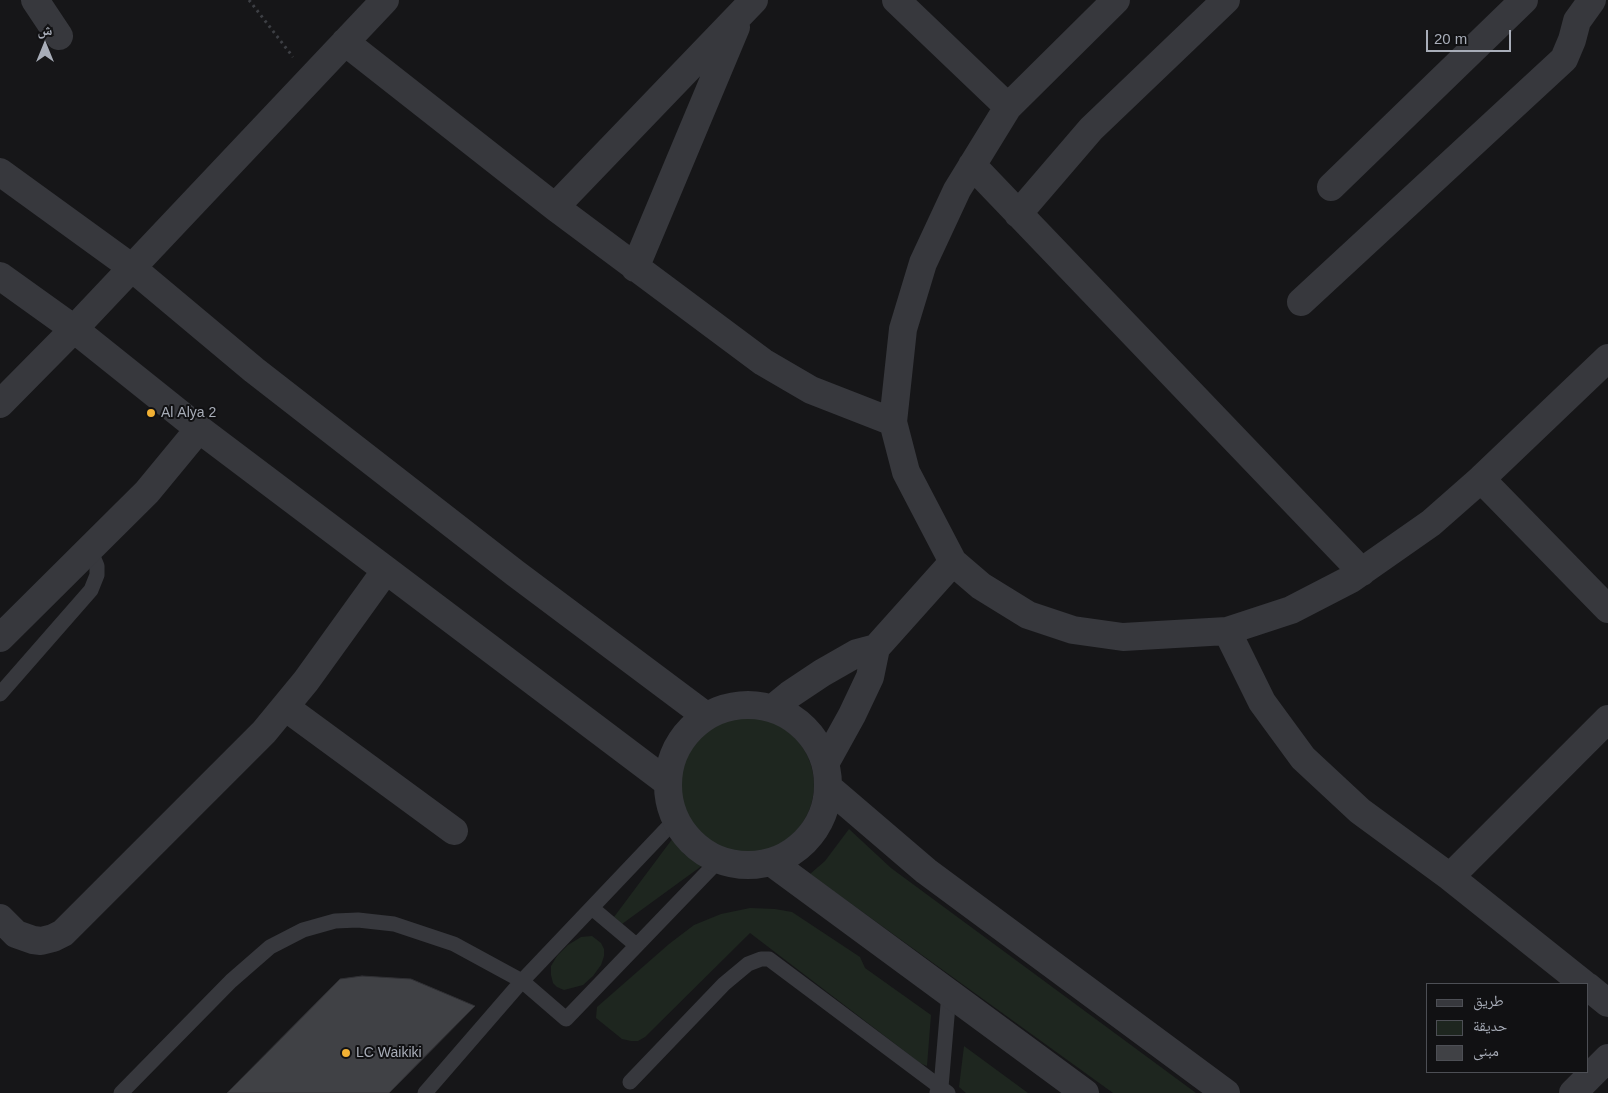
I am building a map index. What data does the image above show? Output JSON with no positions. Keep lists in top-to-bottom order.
{
  "places": ["Al Alya 2", "LC Waikiki"],
  "legend": ["طريق", "حديقة", "مبنى"],
  "scale_bar": "20 m",
  "north": "top"
}
